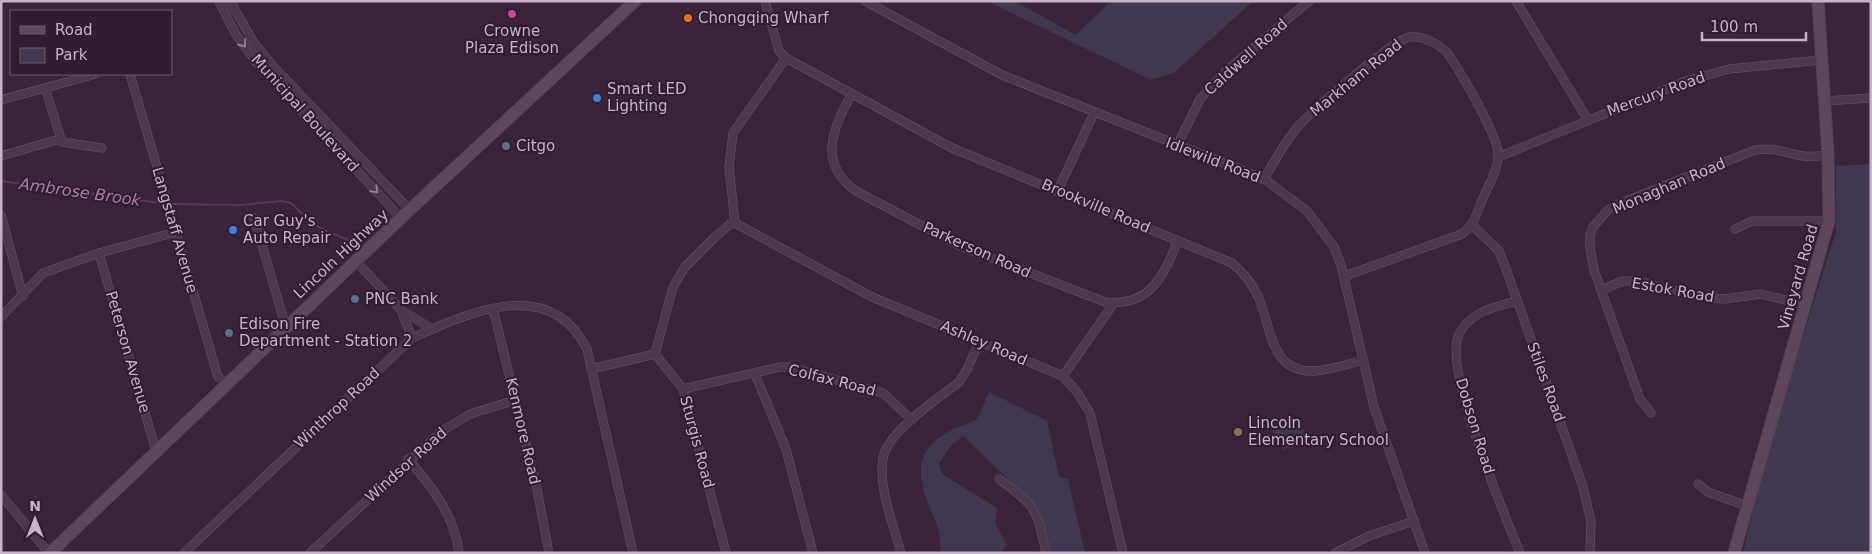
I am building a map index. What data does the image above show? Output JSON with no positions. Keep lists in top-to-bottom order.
{
  "streets": {
    "main road": ["Lincoln Highway", "Vineyard Road"],
    "street": [
      "Caldwell Road",
      "Markham Road",
      "Mercury Road",
      "Municipal Boulevard",
      "Idlewild Road",
      "Monaghan Road",
      "Brookville Road",
      "Langstaff Avenue",
      "Parkerson Road",
      "Estok Road",
      "Ashley Road",
      "Peterson Avenue",
      "Colfax Road",
      "Stiles Road",
      "Winthrop Road",
      "Dobson Road",
      "Kenmore Road",
      "Sturgis Road",
      "Windsor Road"
    ]
  },
  "crossings": [
    ["Caldwell Road", "Idlewild Road"],
    ["Markham Road", "Mercury Road"],
    ["Markham Road", "Idlewild Road"],
    ["Mercury Road", "Vineyard Road"],
    ["Municipal Boulevard", "Lincoln Highway"],
    ["Idlewild Road", "Brookville Road"],
    ["Monaghan Road", "Vineyard Road"],
    ["Monaghan Road", "Estok Road"],
    ["Brookville Road", "Parkerson Road"],
    ["Langstaff Avenue", "Lincoln Highway"],
    ["Lincoln Highway", "Peterson Avenue"],
    ["Vineyard Road", "Estok Road"],
    ["Colfax Road", "Sturgis Road"],
    ["Stiles Road", "Dobson Road"],
    ["Winthrop Road", "Kenmore Road"],
    ["Kenmore Road", "Windsor Road"]
  ],
  "water": ["Ambrose Brook"],
  "places": [
    "Crowne Plaza Edison",
    "Chongqing Wharf",
    "Smart LED Lighting",
    "Citgo",
    "Car Guy's Auto Repair",
    "PNC Bank",
    "Edison Fire Department - Station 2",
    "Lincoln Elementary School"
  ],
  "legend": ["Road", "Park"],
  "scale_bar": "100 m",
  "north": "top"
}
